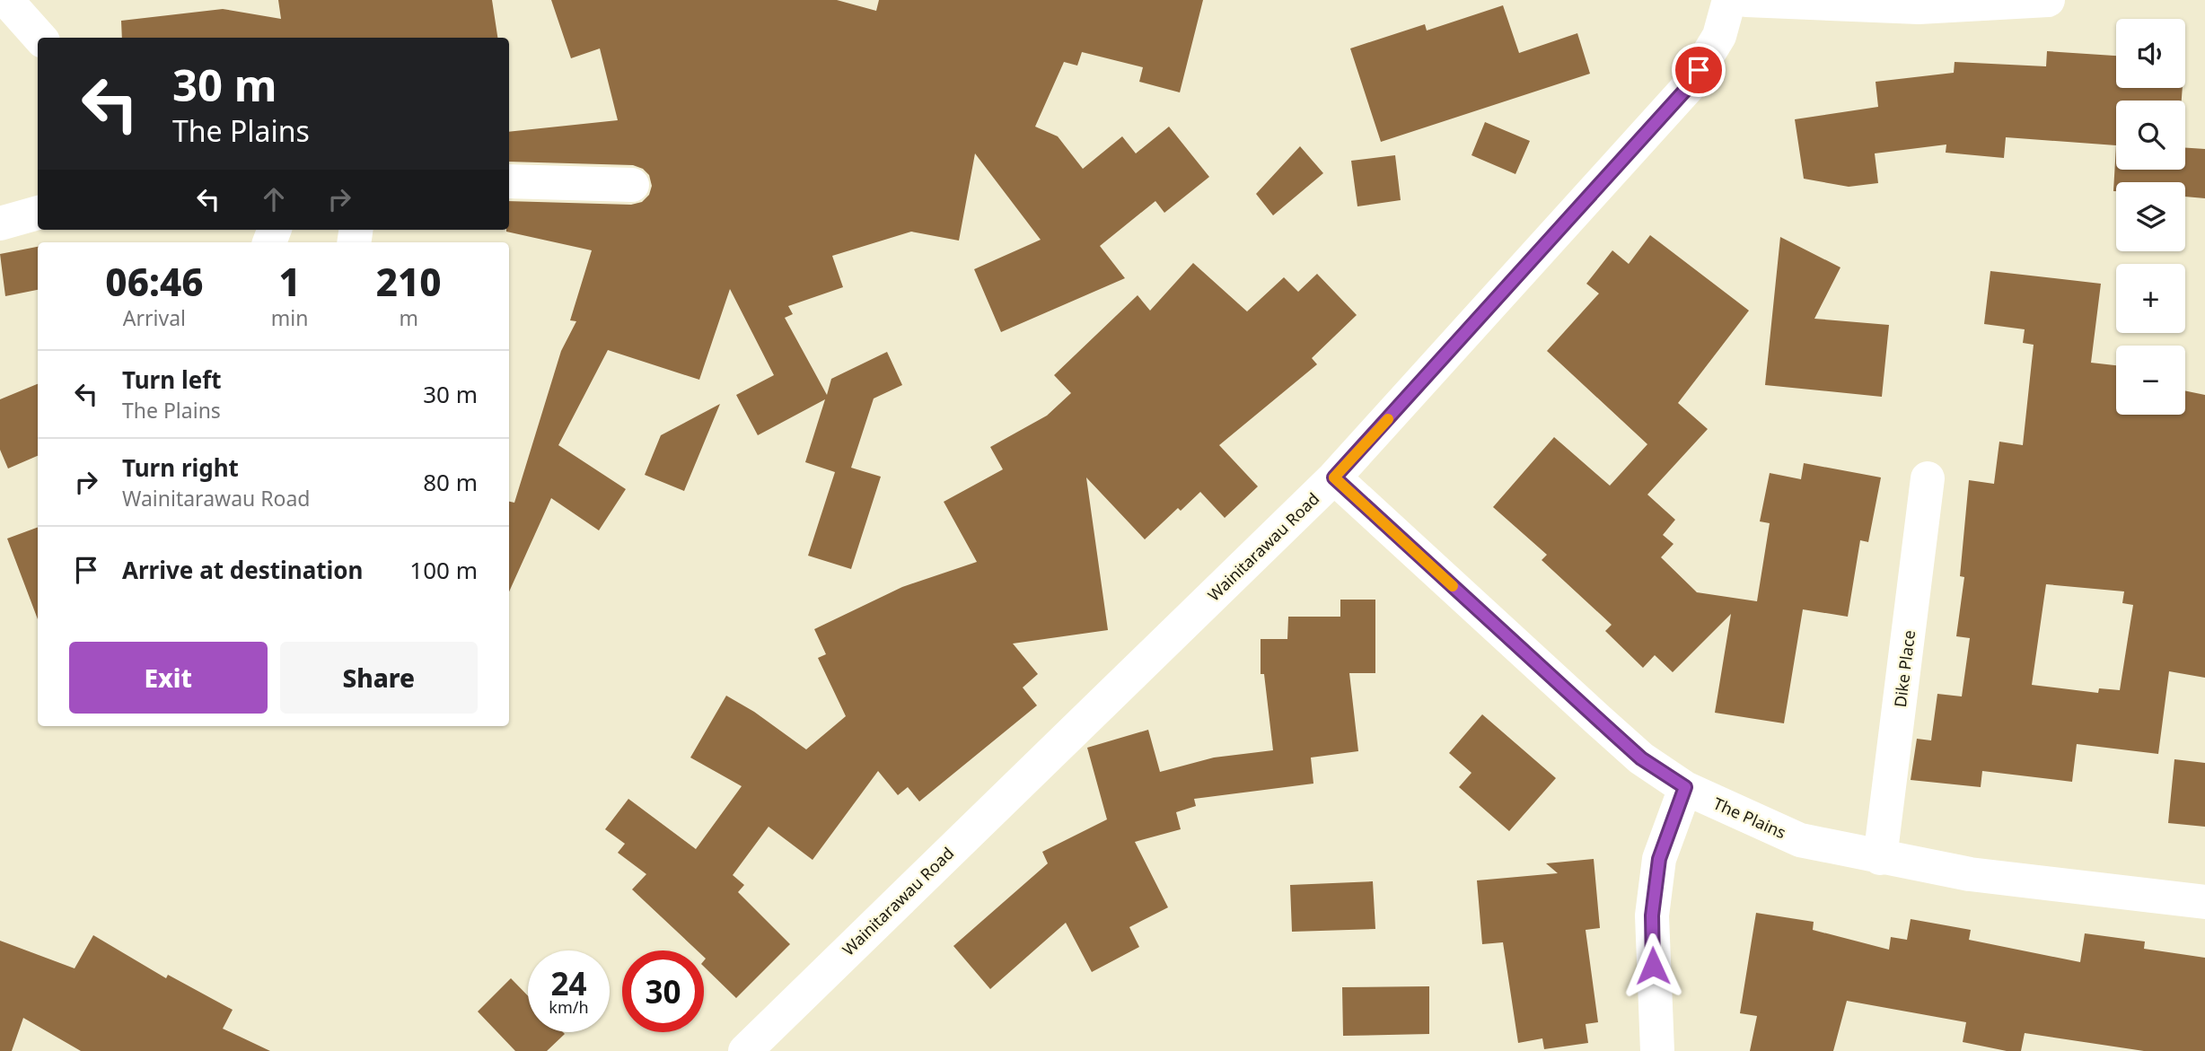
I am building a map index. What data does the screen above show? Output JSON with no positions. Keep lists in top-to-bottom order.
{
  "streets": {
    "street": ["Wainitarawau Road", "Dike Place", "The Plains"]
  },
  "crossings": [
    ["Wainitarawau Road", "The Plains"],
    ["Dike Place", "The Plains"]
  ],
  "page": {
    "map_buttons": ["+", "−"],
    "turn": ["30 m", "The Plains"],
    "eta": [
      "06:46",
      "Arrival",
      "1",
      "min",
      "210",
      "m"
    ],
    "list": [
      {
        "name": "Turn left",
        "note": "The Plains",
        "value": "30 m"
      },
      {
        "name": "Turn right",
        "note": "Wainitarawau Road",
        "value": "80 m"
      },
      {
        "name": "Arrive at destination",
        "value": "100 m"
      }
    ],
    "buttons": ["Exit", "Share"],
    "speed": "24 km/h",
    "limit": "30"
  }
}
